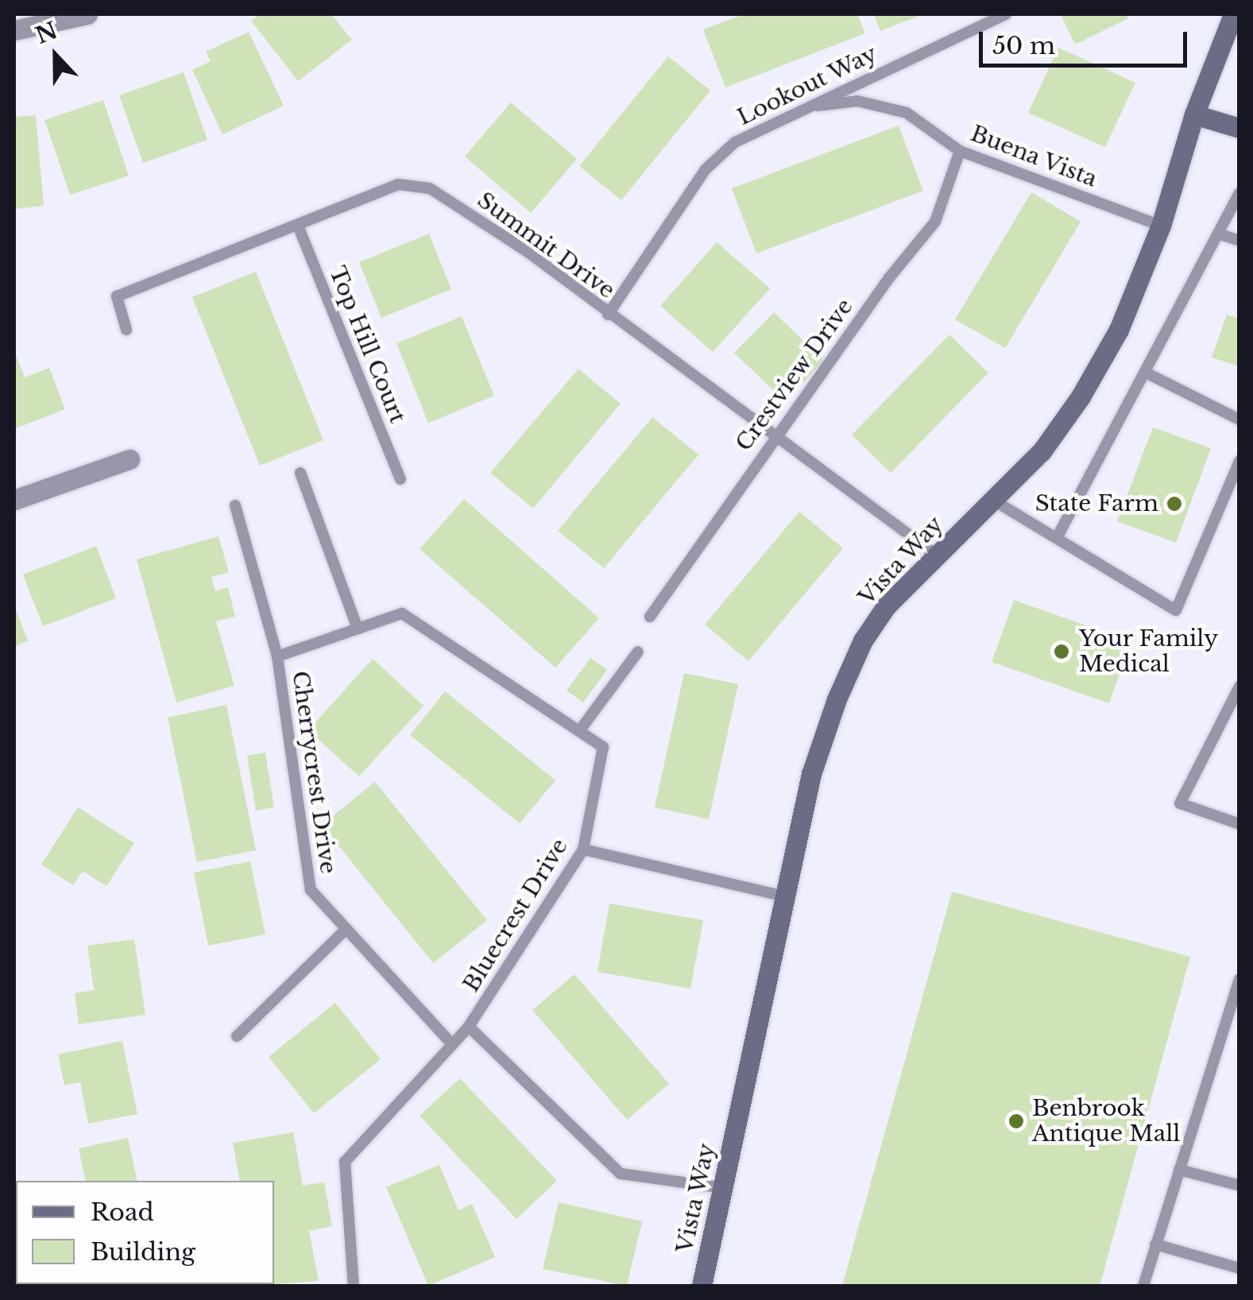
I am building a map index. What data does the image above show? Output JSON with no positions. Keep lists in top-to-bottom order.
{
  "streets": {
    "street": ["Vista Way"],
    "lane": [
      "Lookout Way",
      "Buena Vista",
      "Summit Drive",
      "Top Hill Court",
      "Crestview Drive",
      "Cherrycrest Drive",
      "Bluecrest Drive"
    ]
  },
  "crossings": [
    ["Lookout Way", "Buena Vista"],
    ["Lookout Way", "Summit Drive"],
    ["Buena Vista", "Crestview Drive"],
    ["Buena Vista", "Vista Way"],
    ["Summit Drive", "Top Hill Court"],
    ["Summit Drive", "Crestview Drive"],
    ["Summit Drive", "Vista Way"],
    ["Cherrycrest Drive", "Bluecrest Drive"]
  ],
  "places": ["State Farm", "Your Family Medical", "Benbrook Antique Mall"],
  "legend": ["Road", "Building"],
  "scale_bar": "50 m",
  "north": "top"
}
